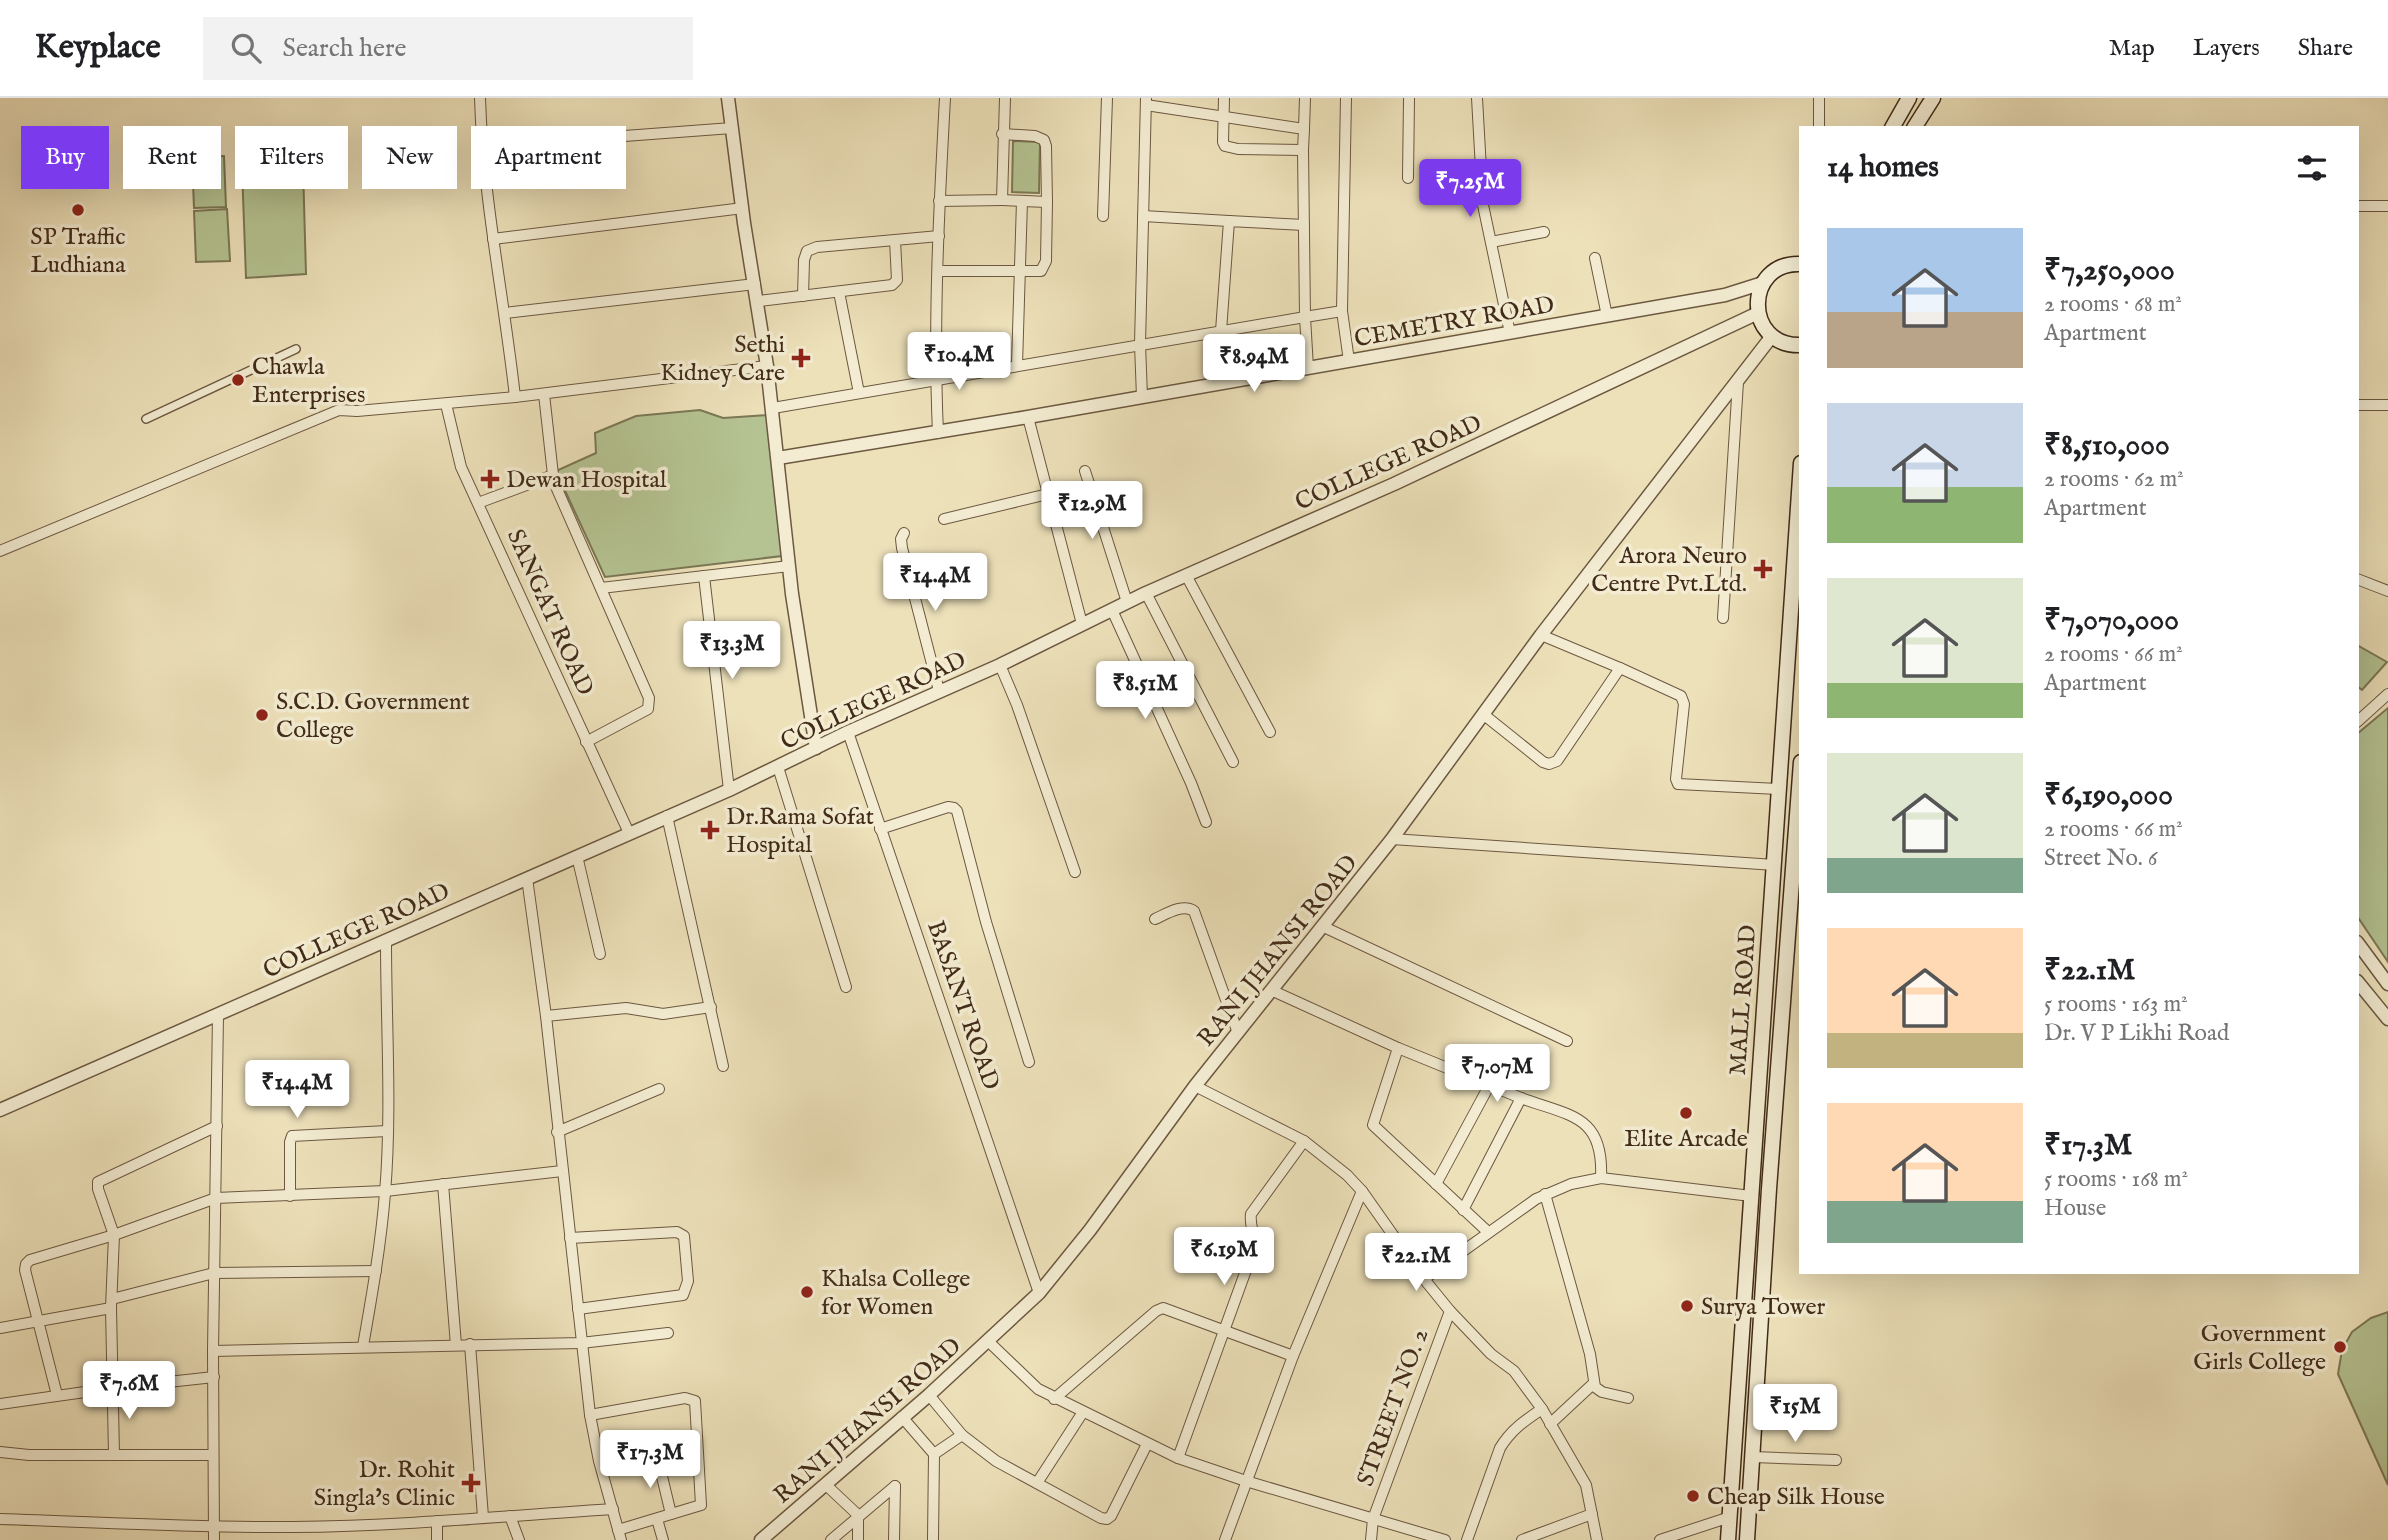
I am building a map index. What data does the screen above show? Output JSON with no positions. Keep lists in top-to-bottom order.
{
  "streets": {
    "main road": ["MALL ROAD"],
    "street": [
      "CEMETRY ROAD",
      "COLLEGE ROAD",
      "SANGAT ROAD",
      "RANI JHANSI ROAD",
      "BASANT ROAD",
      "STREET NO. 2"
    ]
  },
  "crossings": [
    ["COLLEGE ROAD", "SANGAT ROAD"],
    ["COLLEGE ROAD", "BASANT ROAD"],
    ["RANI JHANSI ROAD", "BASANT ROAD"]
  ],
  "places": {
    "other": [
      "SP Traffic Ludhiana",
      "Chawla Enterprises",
      "S.C.D. Government College",
      "Elite Arcade",
      "Khalsa College for Women",
      "Surya Tower",
      "Government Girls College",
      "Cheap Silk House"
    ],
    "health": [
      "Sethi Kidney Care",
      "Dewan Hospital",
      "Arora Neuro Centre Pvt.Ltd.",
      "Dr.Rama Sofat Hospital",
      "Dr. Rohit Singla's Clinic"
    ]
  },
  "page": {
    "header": "Keyplace",
    "search": "Search here",
    "nav": ["Map", "Layers", "Share"],
    "chip": [
      "Buy",
      "Rent",
      "Filters",
      "New",
      "Apartment"
    ],
    "heading": "14 homes",
    "price": [
      "₹7.25M",
      "₹10.4M",
      "₹8.94M",
      "₹12.9M",
      "₹14.4M",
      "₹13.3M",
      "₹8.51M",
      "₹7.07M",
      "₹14.4M",
      "₹6.19M",
      "₹22.1M",
      "₹7.6M",
      "₹15M",
      "₹17.3M"
    ],
    "list": [
      {
        "name": "₹7,250,000",
        "note": "2 rooms · 68 m² · Apartment"
      },
      {
        "name": "₹8,510,000",
        "note": "2 rooms · 62 m² · Apartment"
      },
      {
        "name": "₹7,070,000",
        "note": "2 rooms · 66 m² · Apartment"
      },
      {
        "name": "₹6,190,000",
        "note": "2 rooms · 66 m² · Street No. 6"
      },
      {
        "name": "₹22.1M",
        "note": "5 rooms · 163 m² · Dr. V P Likhi Road"
      },
      {
        "name": "₹17.3M",
        "note": "5 rooms · 168 m² · House"
      }
    ]
  }
}
